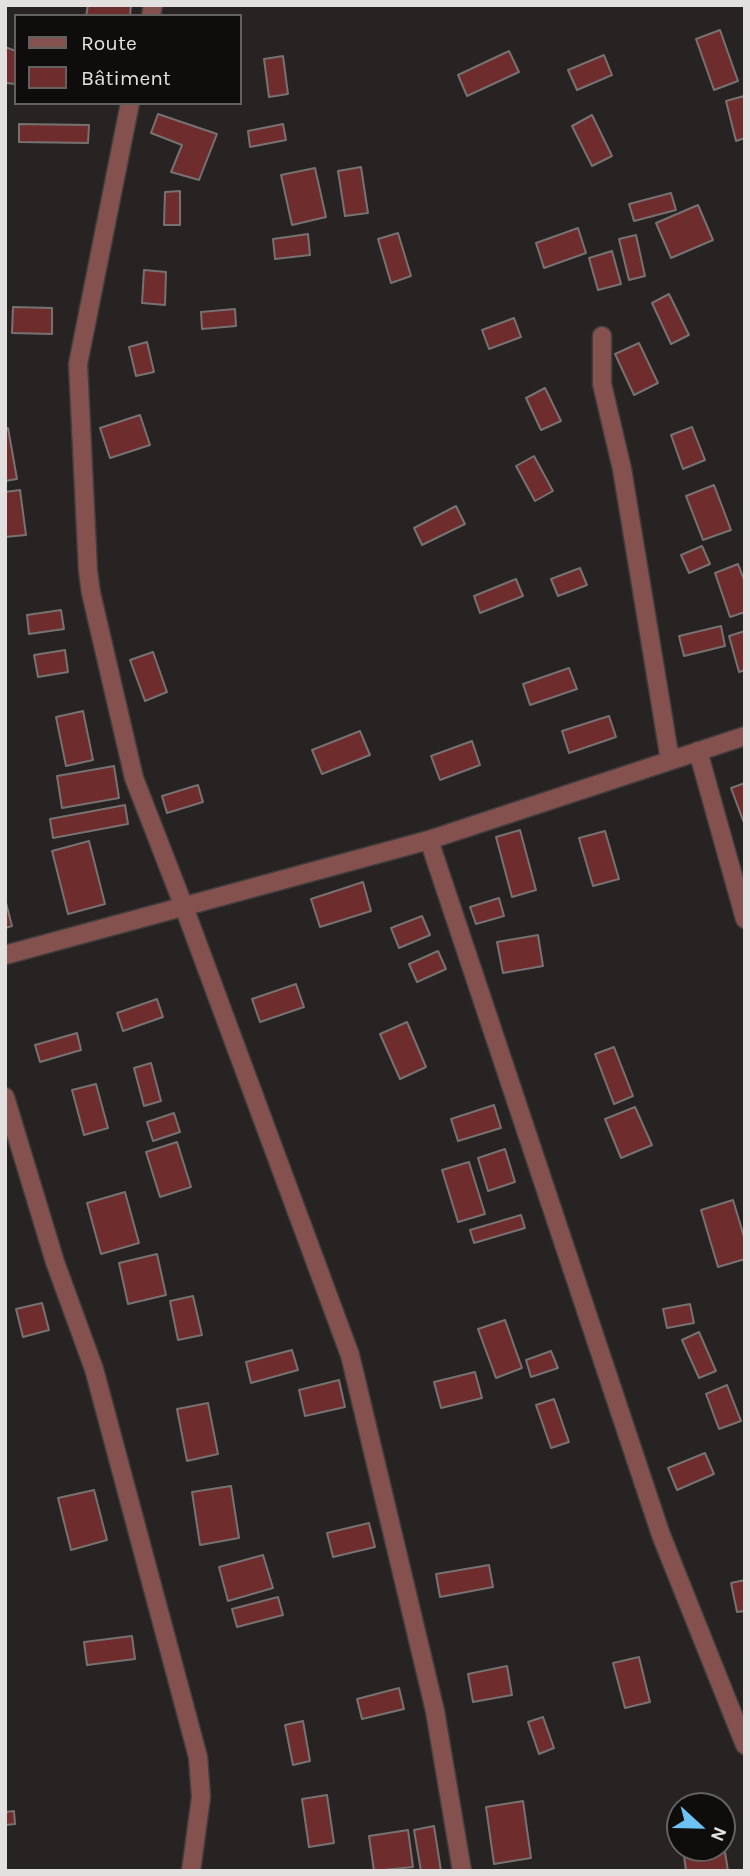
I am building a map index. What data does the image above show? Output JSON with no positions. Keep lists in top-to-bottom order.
{
  "legend": ["Route", "Bâtiment"],
  "north": "right"
}
